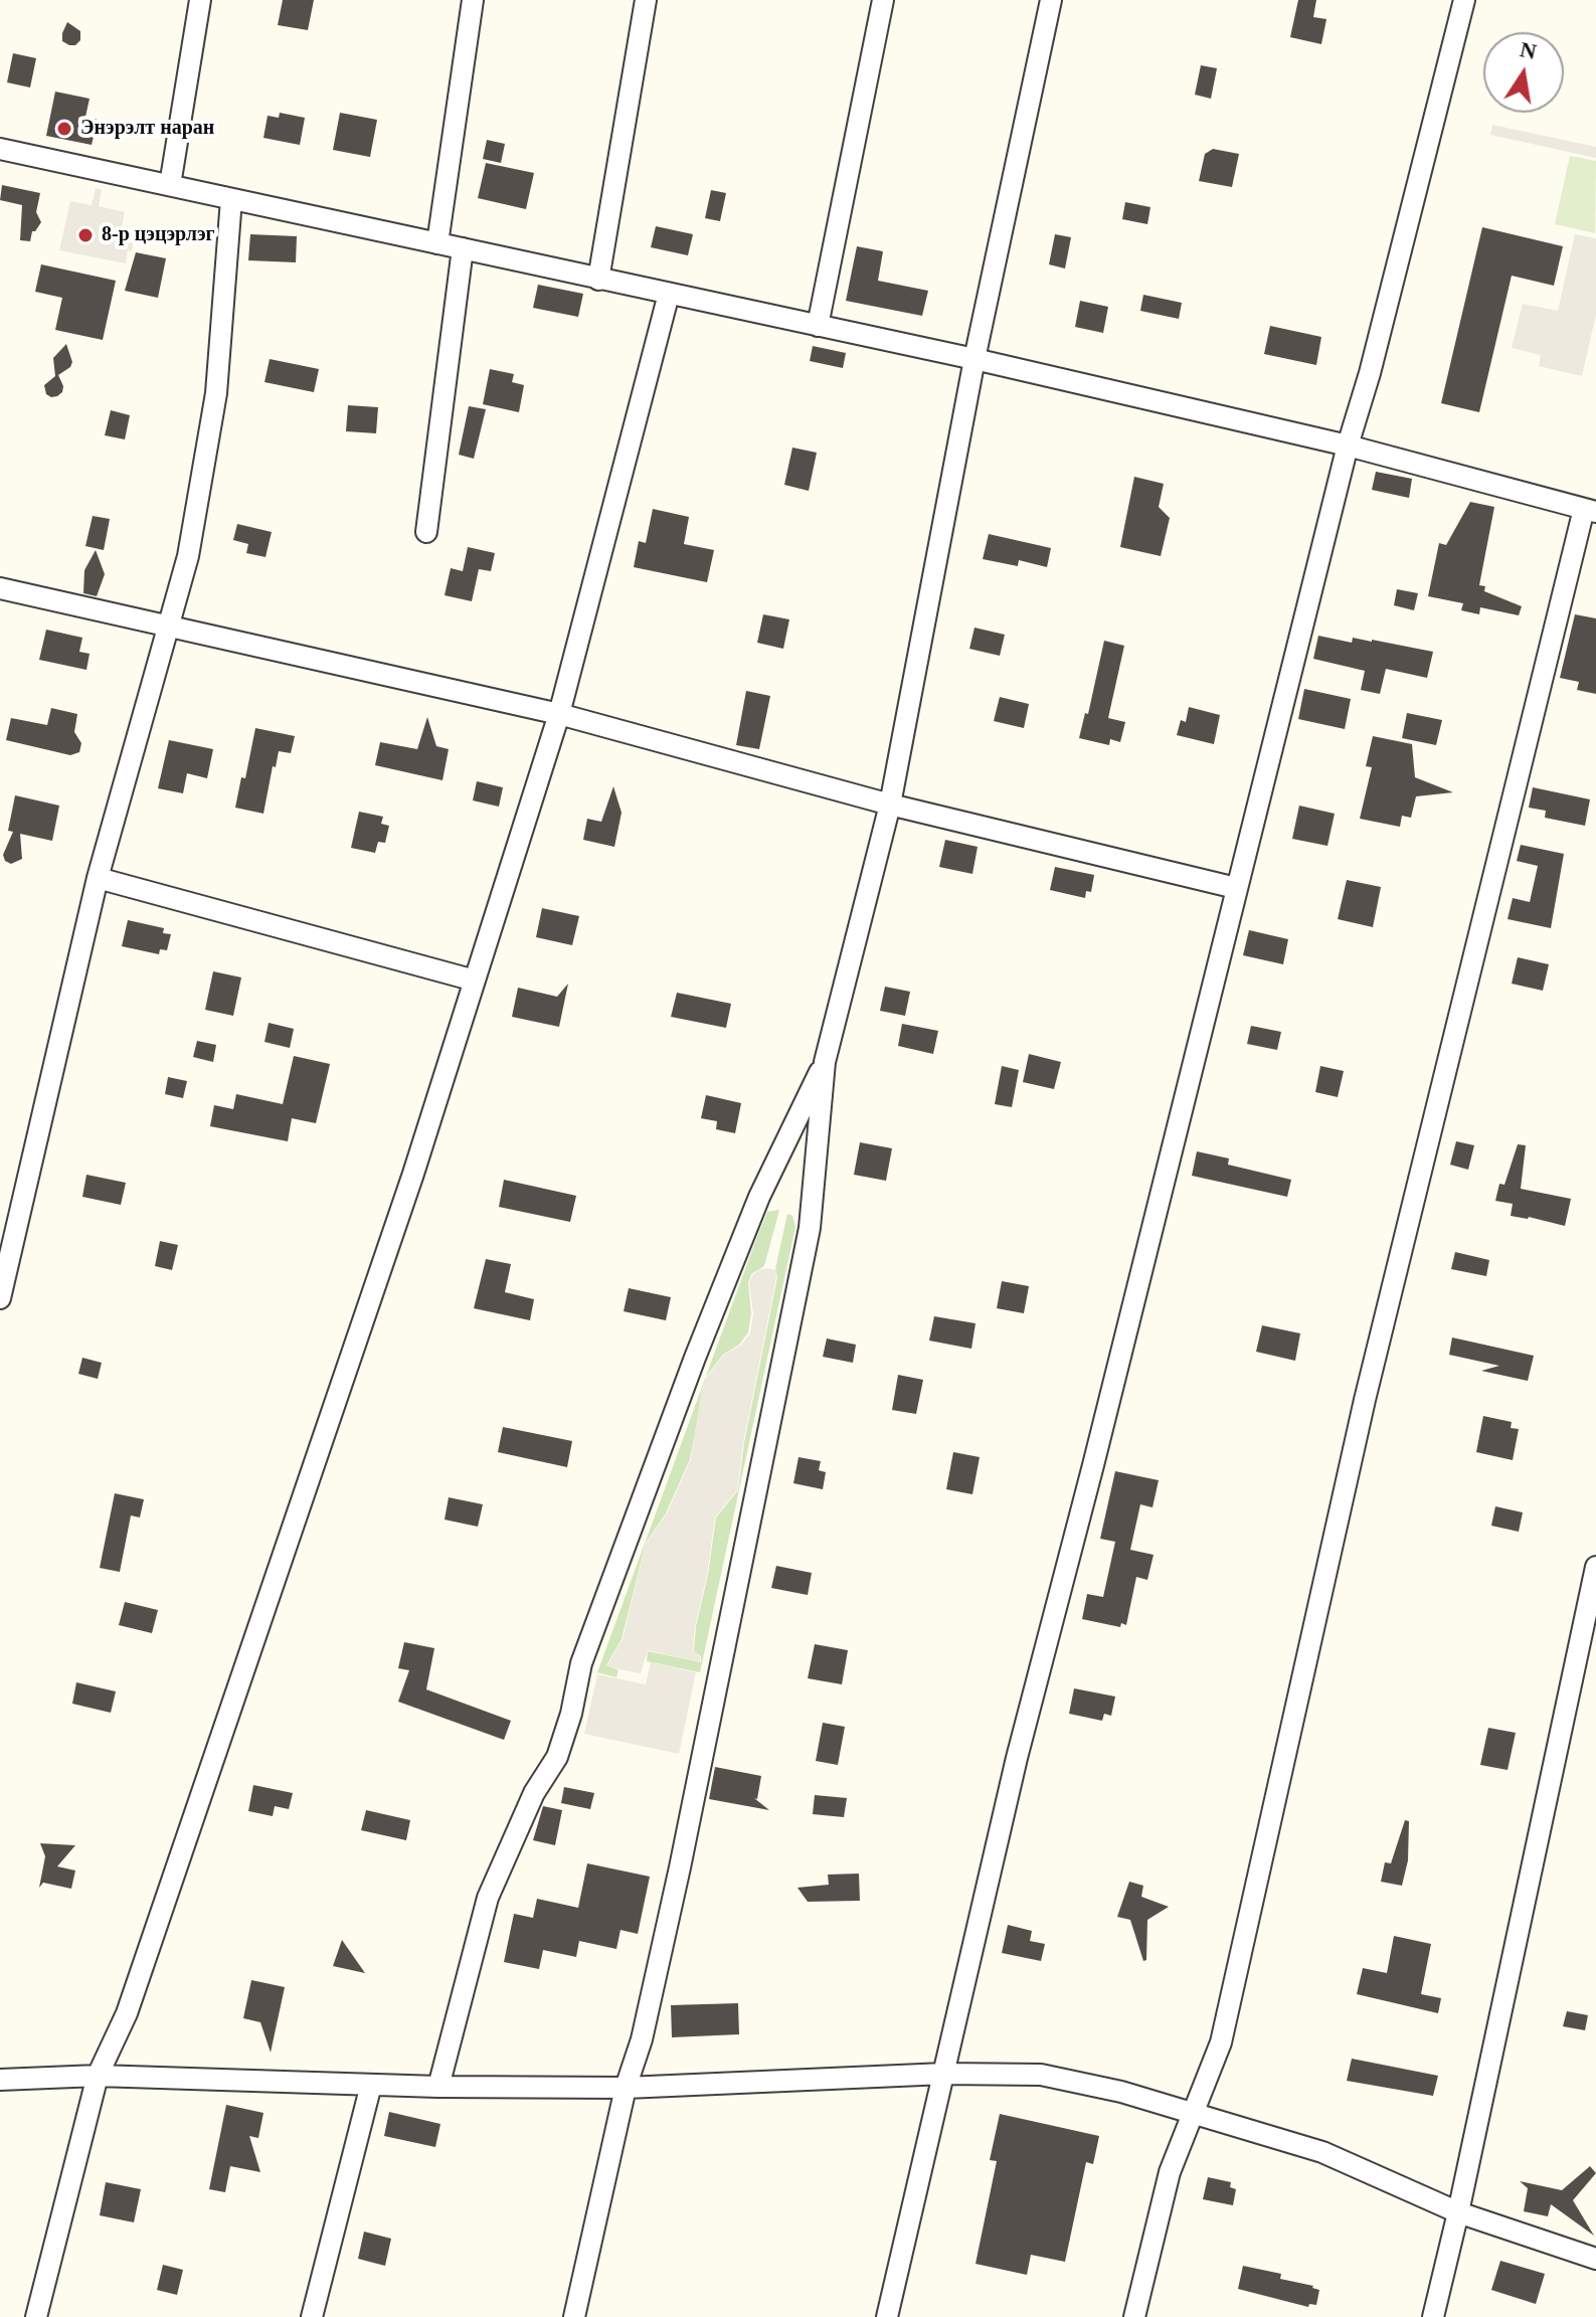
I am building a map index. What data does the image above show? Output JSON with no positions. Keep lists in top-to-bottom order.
{
  "places": ["Энэрэлт наран", "8-р цэцэрлэг"],
  "north": "top"
}
